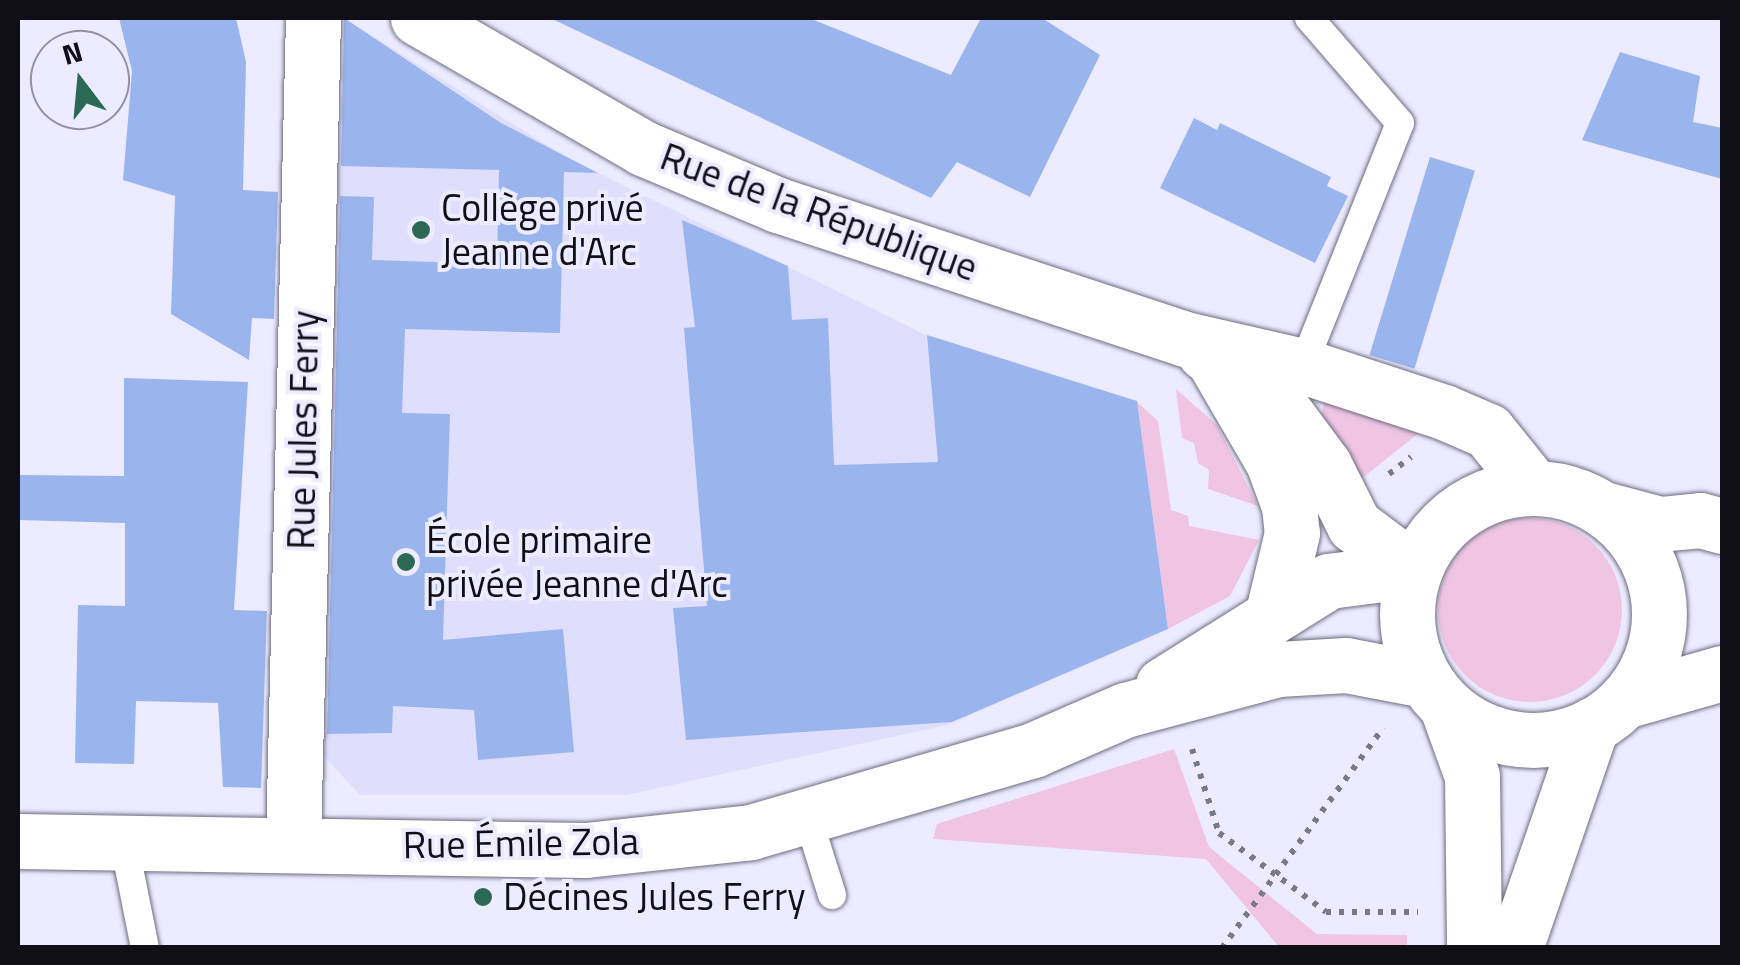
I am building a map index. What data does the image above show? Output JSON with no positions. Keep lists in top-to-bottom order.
{
  "streets": {
    "street": ["Rue de la République", "Rue Jules Ferry", "Rue Émile Zola"]
  },
  "crossings": [
    ["Rue de la République", "Rue Émile Zola"],
    ["Rue Jules Ferry", "Rue Émile Zola"]
  ],
  "places": ["Collège privé Jeanne d'Arc", "École primaire privée Jeanne d'Arc", "Décines Jules Ferry"],
  "north": "top"
}
